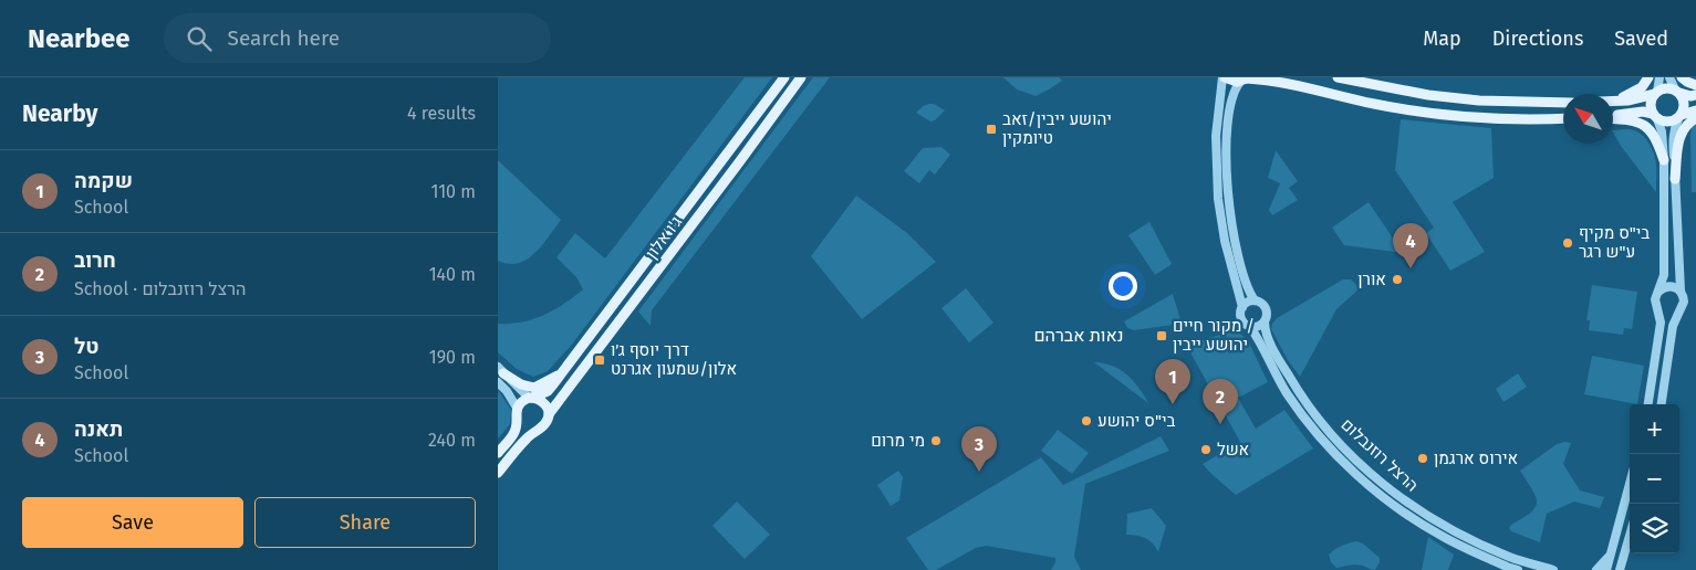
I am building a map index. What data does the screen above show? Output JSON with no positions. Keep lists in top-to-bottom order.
{
  "streets": {
    "main road": ["ג'ו אלון"],
    "street": ["הרצל רוזנבלום"]
  },
  "districts": ["נאות אברהם"],
  "places": {
    "transit": ["יהושע ייבין/זאב טיומקין", "מקור חיים / יהושע ייבין", "דרך יוסף ג׳ו אלון/שמעון אגרנט"],
    "other": [
      "בי\"ס מקיף ע\"ש רגר",
      "אורן",
      "בי\"ס יהושע",
      "מי מרום",
      "אשל",
      "אירוס ארגמן"
    ]
  },
  "north": "top left",
  "page": {
    "header": "Nearbee",
    "search": "Search here",
    "nav": ["Map", "Directions", "Saved"],
    "heading": ["Nearby", "4 results"],
    "list": [
      {
        "mark": "1",
        "name": "שקמה",
        "note": "School",
        "value": "110 m"
      },
      {
        "mark": "2",
        "name": "חרוב",
        "note": "School · הרצל רוזנבלום",
        "value": "140 m"
      },
      {
        "mark": "3",
        "name": "טל",
        "note": "School",
        "value": "190 m"
      },
      {
        "mark": "4",
        "name": "תאנה",
        "note": "School",
        "value": "240 m"
      }
    ],
    "pins": [
      "4",
      "1",
      "2",
      "3"
    ],
    "map_buttons": ["+", "−"],
    "buttons": ["Save", "Share"]
  }
}
